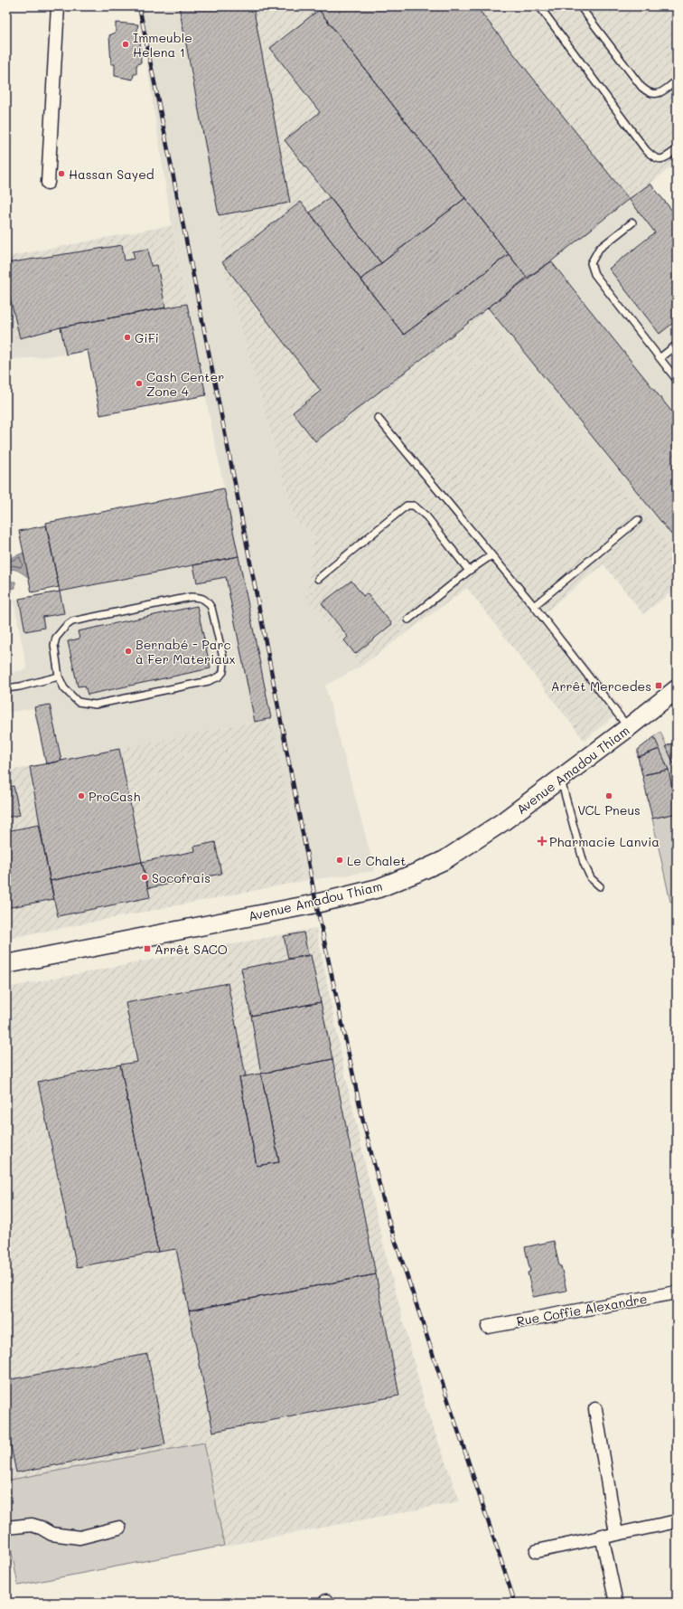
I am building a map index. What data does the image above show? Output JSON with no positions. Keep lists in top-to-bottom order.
{
  "streets": {
    "main road": ["Avenue Amadou Thiam"],
    "street": ["Rue Coffie Alexandre"]
  },
  "places": {
    "other": [
      "Immeuble Helena 1",
      "Hassan Sayed",
      "GiFi",
      "Cash Center Zone 4",
      "Bernabé - Parc à Fer Materiaux",
      "ProCash",
      "VCL Pneus",
      "Le Chalet",
      "Socofrais"
    ],
    "transit": ["Arrêt Mercedes", "Arrêt SACO"],
    "health": ["Pharmacie Lanvia"]
  }
}
